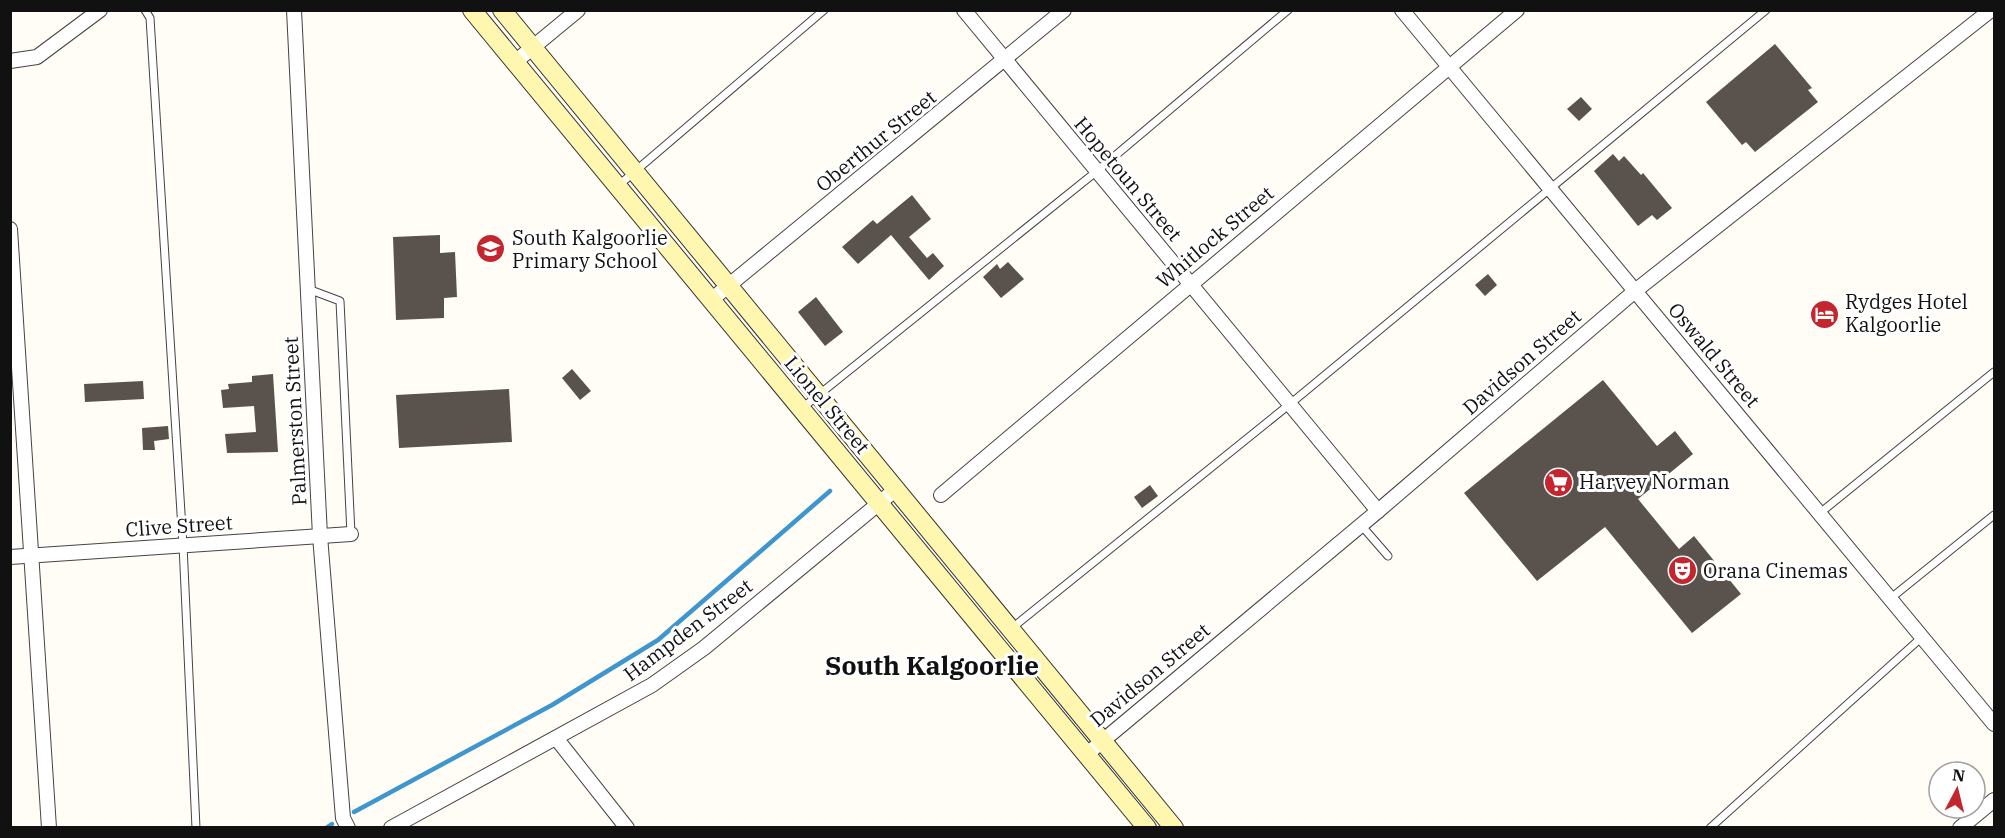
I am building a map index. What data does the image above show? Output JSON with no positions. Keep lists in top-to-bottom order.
{
  "streets": {
    "street": [
      "Oberthur Street",
      "Hopetoun Street",
      "Whitlock Street",
      "Oswald Street",
      "Davidson Street",
      "Lionel Street",
      "Palmerston Street",
      "Clive Street",
      "Hampden Street"
    ]
  },
  "crossings": [
    ["Oberthur Street", "Hopetoun Street"],
    ["Oberthur Street", "Lionel Street"],
    ["Hopetoun Street", "Whitlock Street"],
    ["Hopetoun Street", "Davidson Street"],
    ["Whitlock Street", "Oswald Street"],
    ["Oswald Street", "Davidson Street"],
    ["Davidson Street", "Lionel Street"],
    ["Lionel Street", "Hampden Street"],
    ["Palmerston Street", "Clive Street"]
  ],
  "districts": ["South Kalgoorlie"],
  "places": {
    "school or university": ["South Kalgoorlie Primary School"],
    "hotel": ["Rydges Hotel Kalgoorlie"],
    "supermarket": ["Harvey Norman"],
    "theatre": ["Orana Cinemas"]
  },
  "north": "top"
}
